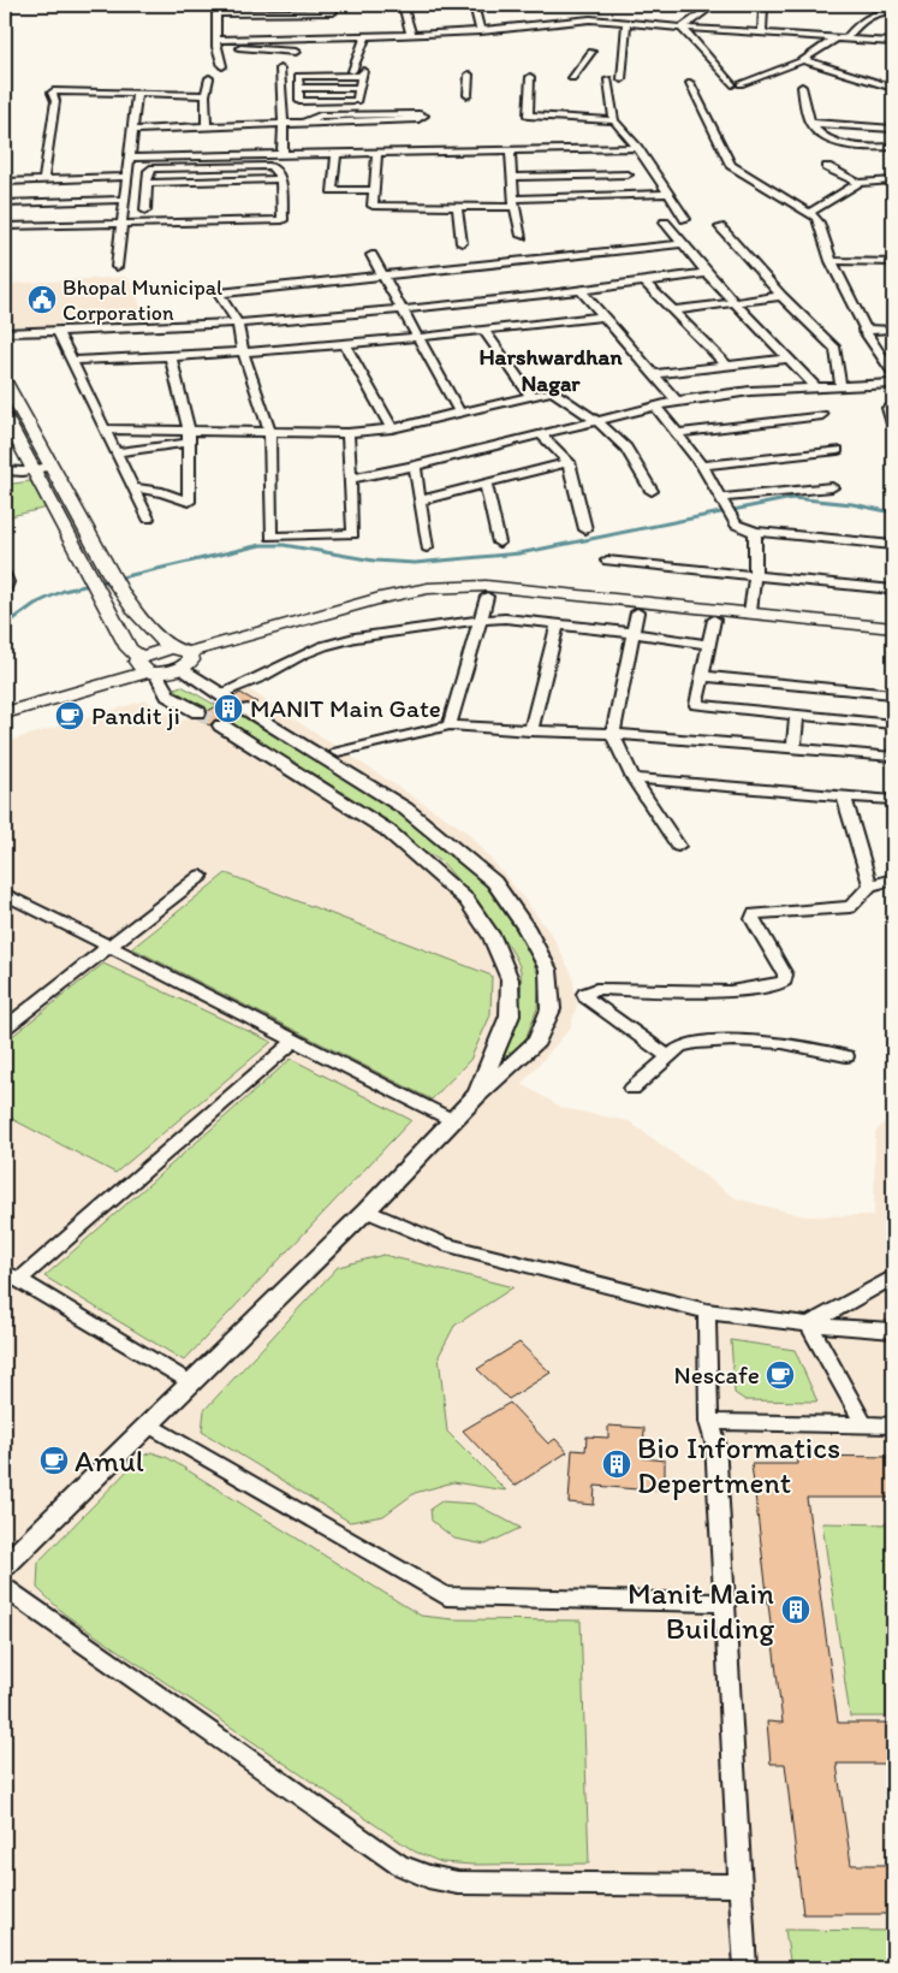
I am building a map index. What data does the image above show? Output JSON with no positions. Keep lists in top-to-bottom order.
{
  "districts": ["Harshwardhan Nagar"],
  "places": {
    "public building": ["Bhopal Municipal Corporation"],
    "building": ["MANIT Main Gate", "Bio Informatics Depertment", "Manit Main Building"],
    "cafe": ["Pandit ji", "Nescafe", "Amul"]
  }
}
